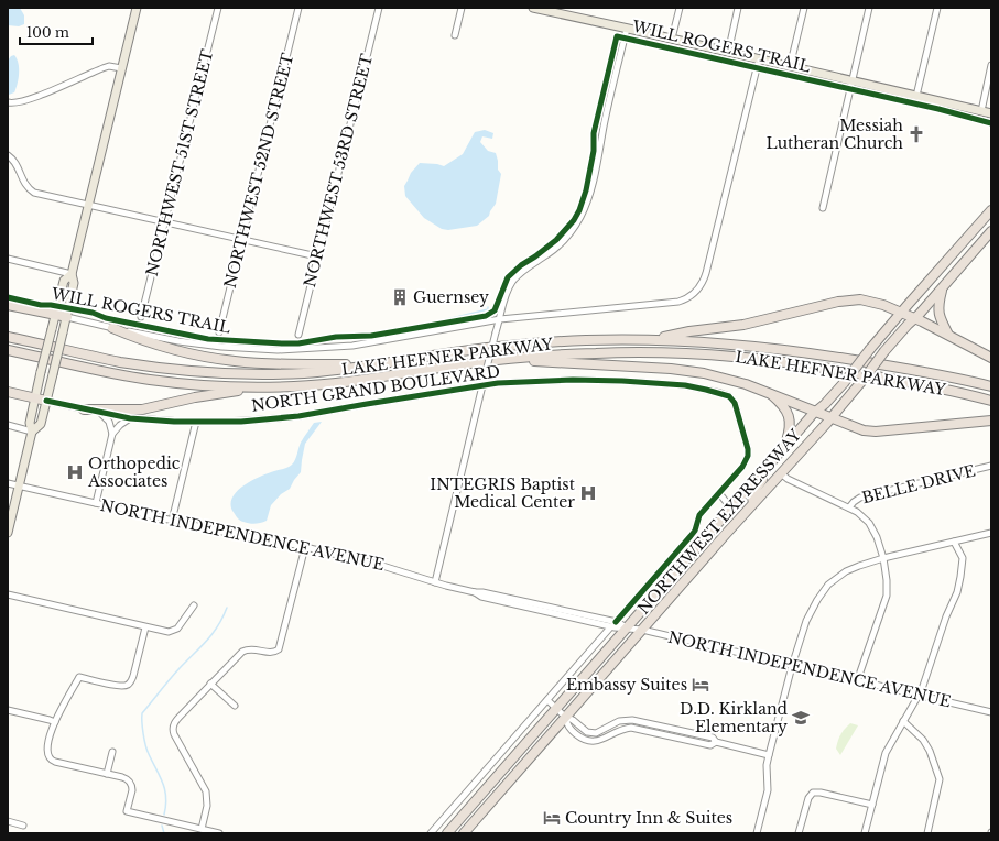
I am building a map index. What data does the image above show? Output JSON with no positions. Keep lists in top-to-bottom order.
{
  "streets": {
    "highway": ["LAKE HEFNER PARKWAY", "NORTHWEST EXPRESSWAY"],
    "street": [
      "NORTHWEST 51ST STREET",
      "NORTHWEST 52ND STREET",
      "NORTHWEST 53RD STREET",
      "NORTH GRAND BOULEVARD",
      "BELLE DRIVE",
      "NORTH INDEPENDENCE AVENUE"
    ],
    "cycle path": ["WILL ROGERS TRAIL"]
  },
  "crossings": [
    ["NORTH GRAND BOULEVARD", "NORTHWEST EXPRESSWAY"],
    ["NORTHWEST EXPRESSWAY", "NORTH INDEPENDENCE AVENUE"]
  ],
  "places": {
    "church": ["Messiah Lutheran Church"],
    "building": ["Guernsey"],
    "hospital": ["Orthopedic Associates", "INTEGRIS Baptist Medical Center"],
    "hotel": ["Embassy Suites", "Country Inn & Suites"],
    "school or university": ["D.D. Kirkland Elementary"]
  },
  "scale_bar": "100 m"
}
